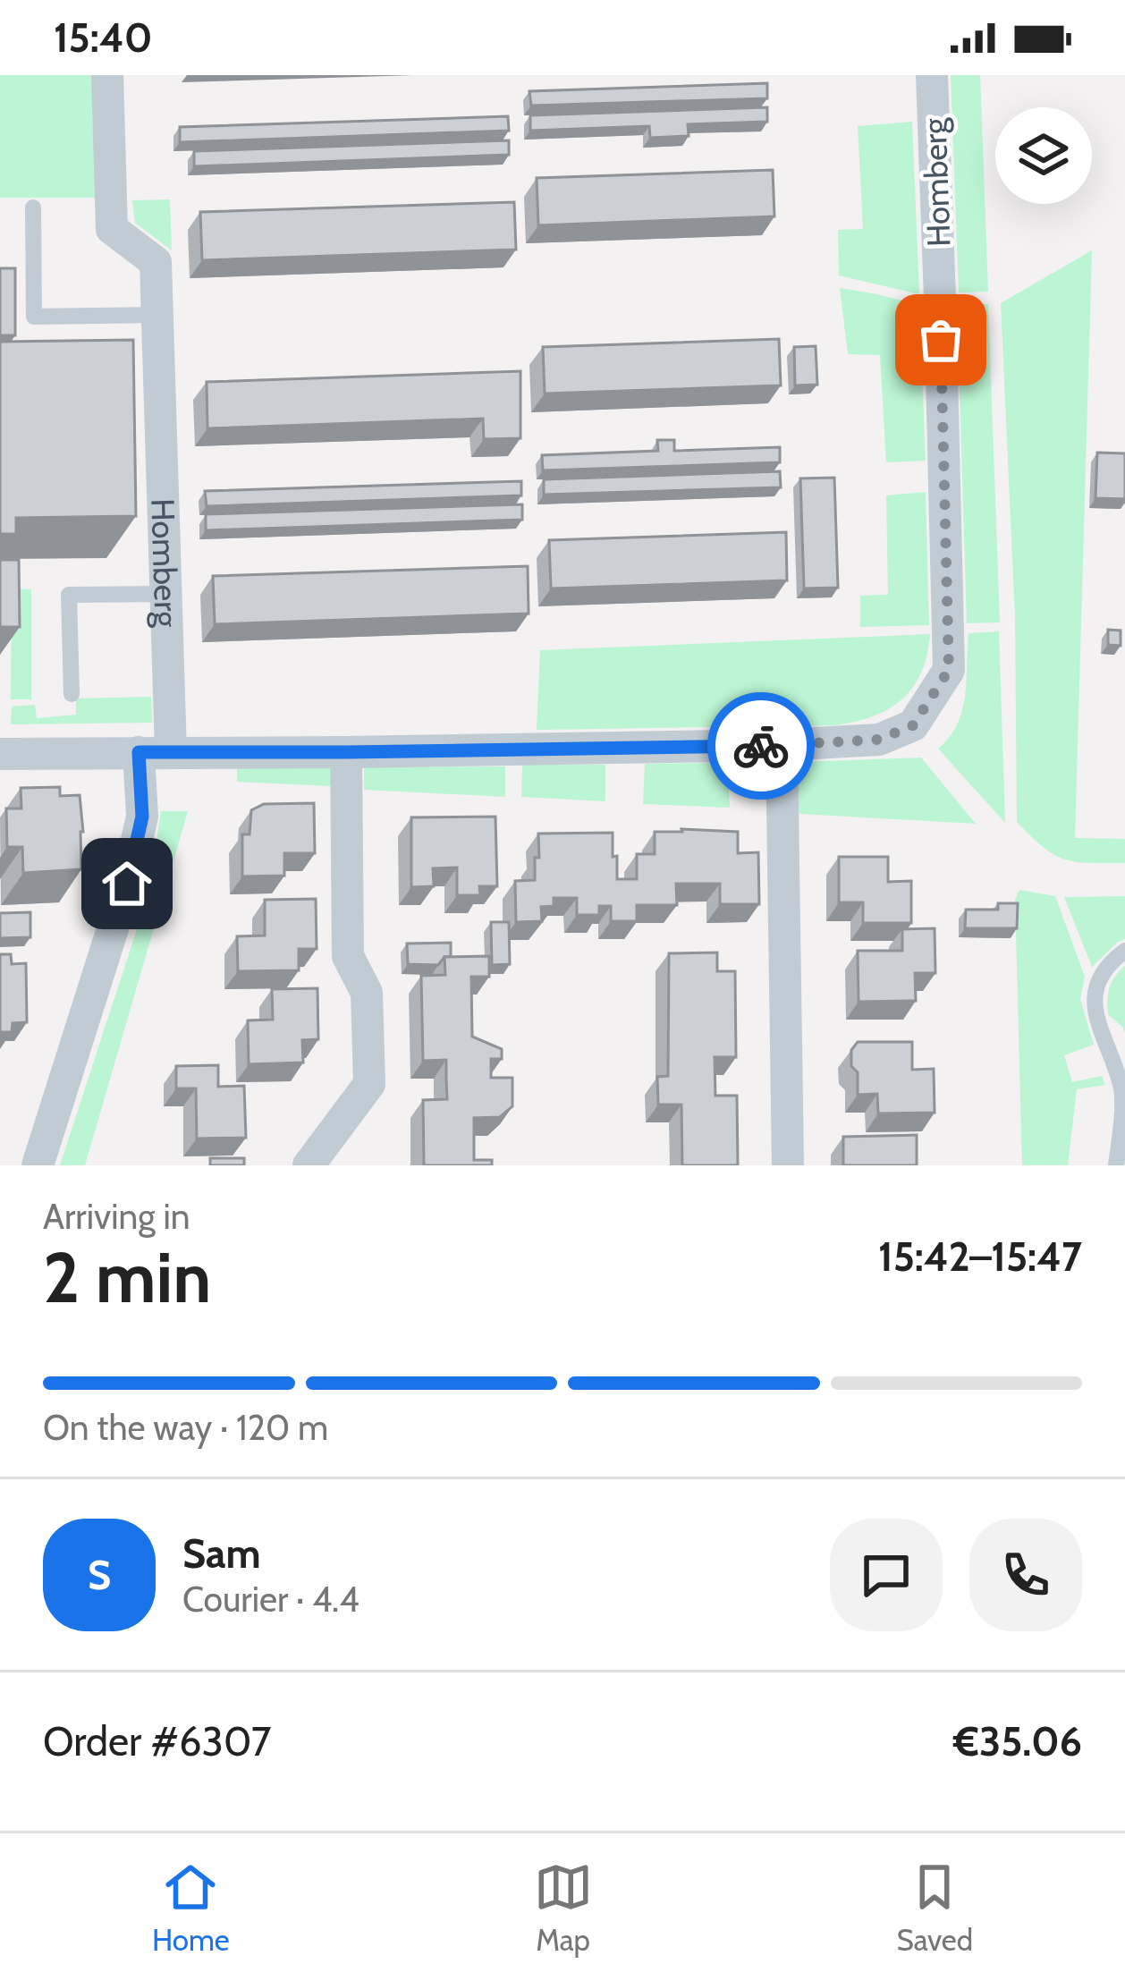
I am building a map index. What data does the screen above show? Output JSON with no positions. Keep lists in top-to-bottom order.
{
  "streets": {
    "street": ["Homberg"]
  },
  "page": {
    "status": "15:40",
    "heading": ["2 min", "Arriving in", "15:42–15:47"],
    "panel": [
      "Sam",
      "Courier · 4.4",
      "Order #6307",
      "€35.06"
    ],
    "bar": "On the way · 120 m",
    "round": "S",
    "tabs": ["Home", "Map", "Saved"]
  }
}
